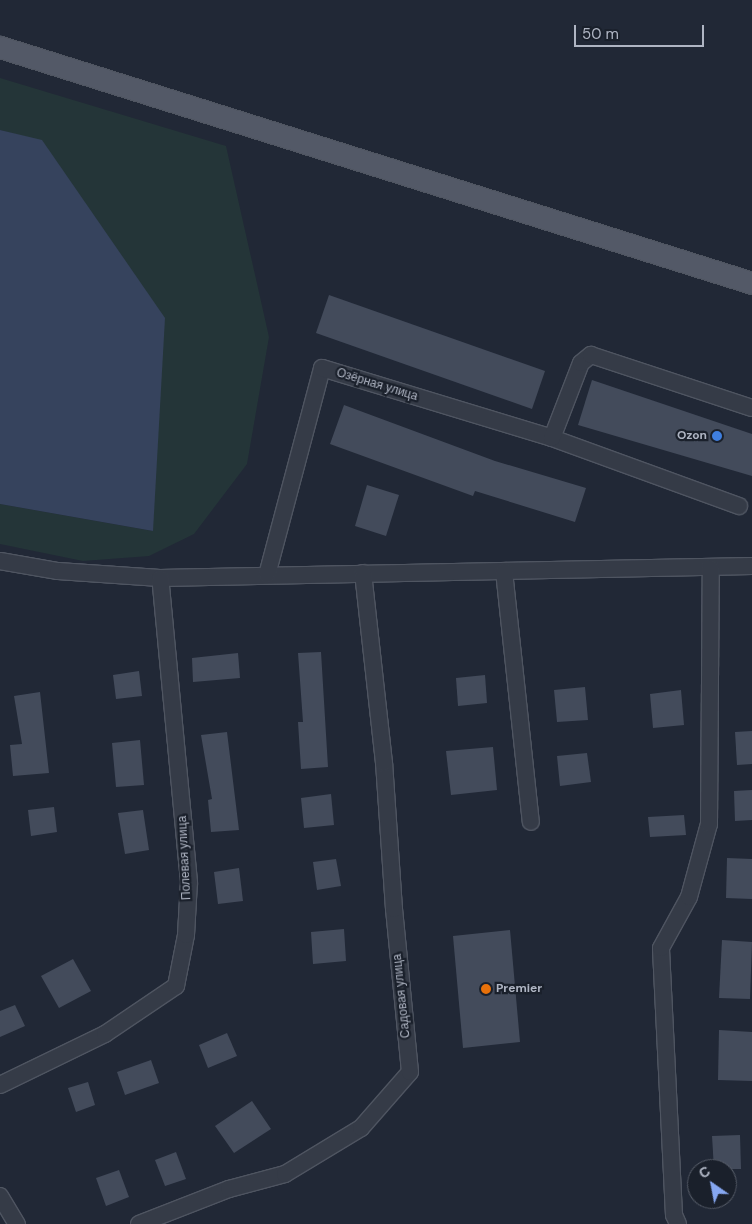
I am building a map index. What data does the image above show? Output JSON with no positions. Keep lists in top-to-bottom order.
{
  "streets": {
    "street": ["Озёрная улица", "Полевая улица", "Садовая улица"]
  },
  "places": ["Ozon", "Premier"],
  "scale_bar": "50 m",
  "north": "top left"
}
